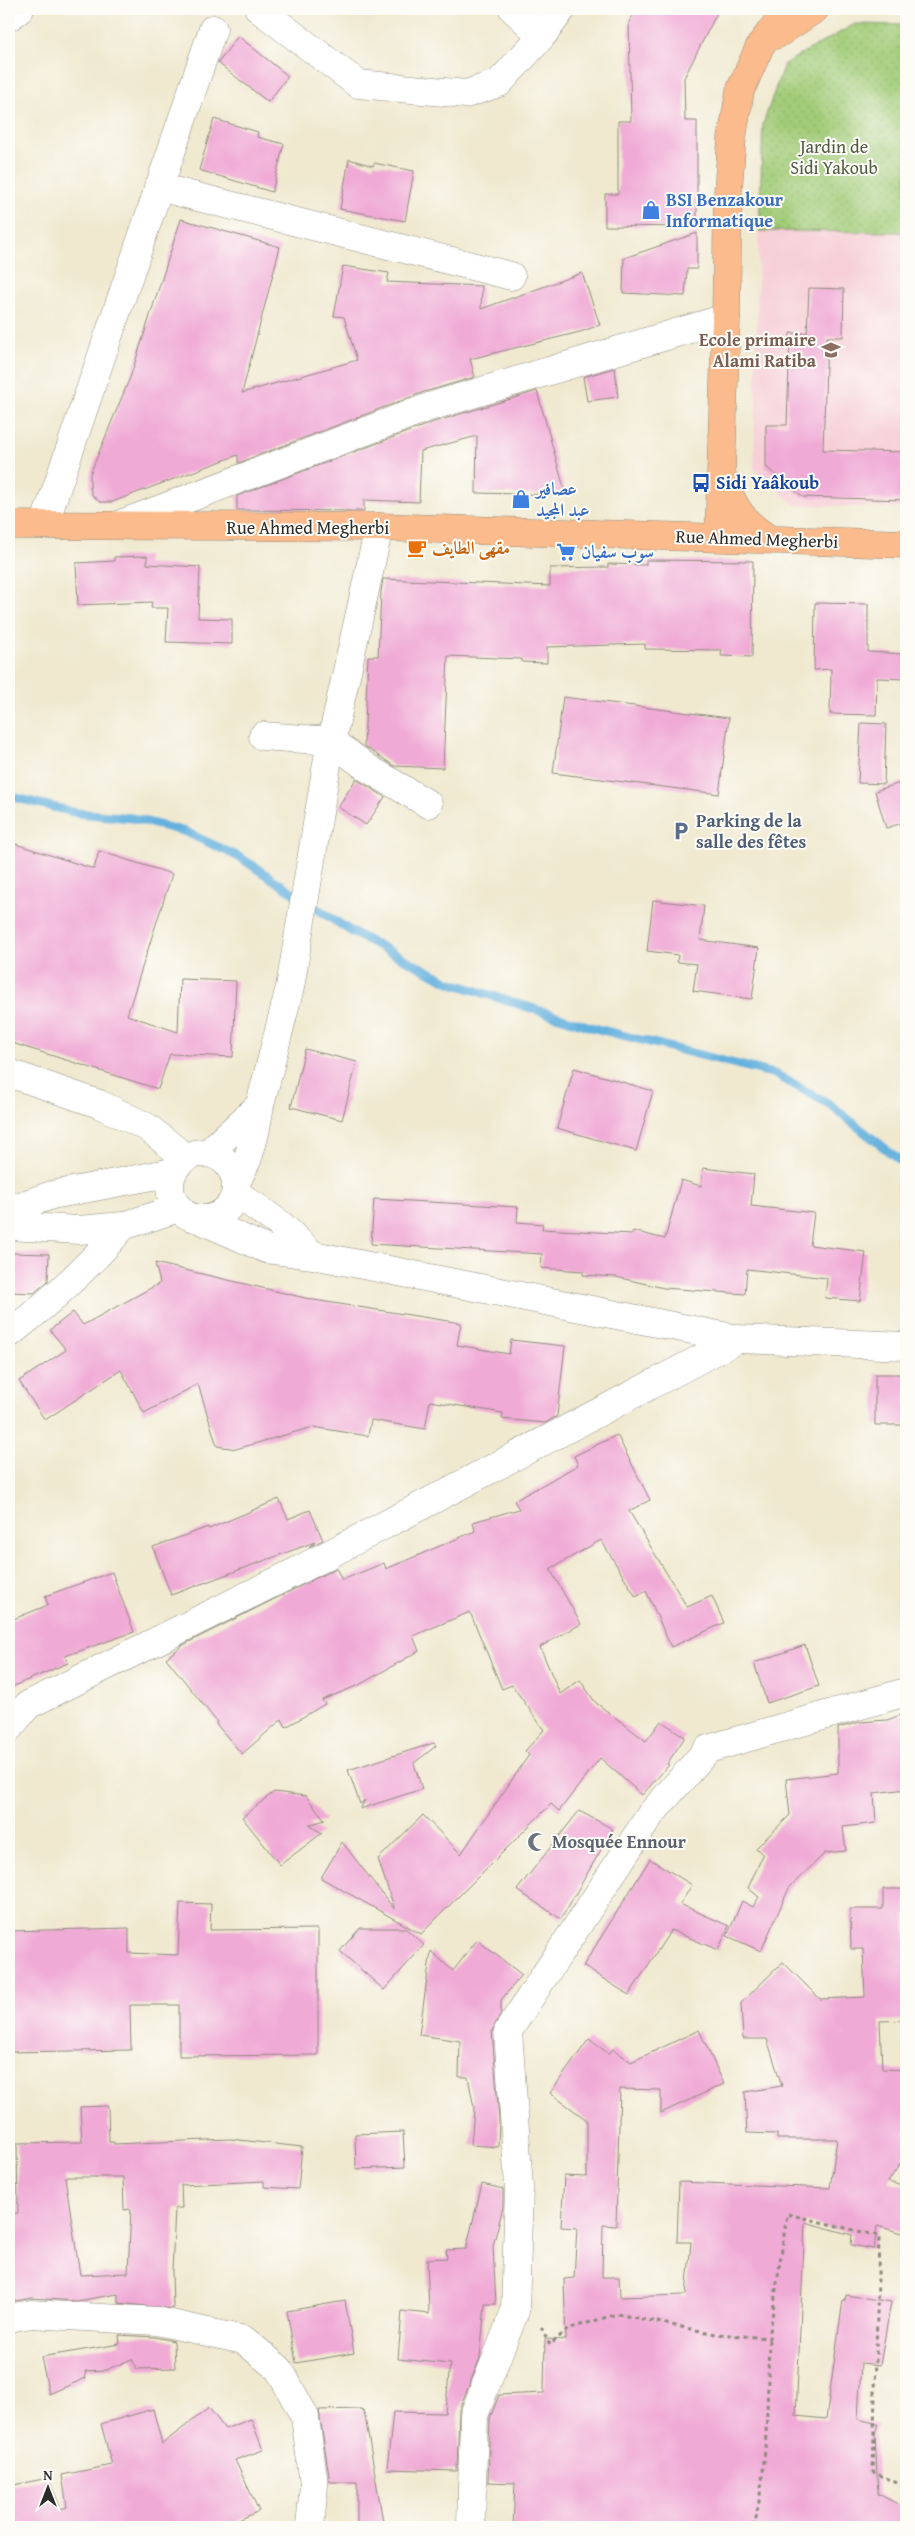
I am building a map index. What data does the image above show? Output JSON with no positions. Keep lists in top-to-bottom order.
{
  "streets": {
    "main road": ["Rue Ahmed Megherbi"]
  },
  "parks": ["Jardin de Sidi Yakoub"],
  "places": {
    "shop": ["BSI Benzakour Informatique", "عصافير عبد المجيد"],
    "school or university": ["Ecole primaire Alami Ratiba"],
    "bus stop": ["Sidi Yaâkoub"],
    "cafe": ["مقهى الطايف"],
    "supermarket": ["سوب سفيان"],
    "parking": ["Parking de la salle des fêtes"],
    "mosque": ["Mosquée Ennour"]
  },
  "north": "top"
}
